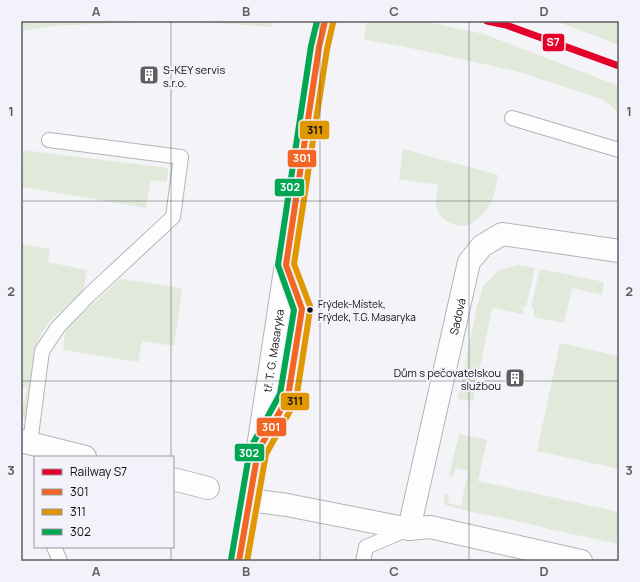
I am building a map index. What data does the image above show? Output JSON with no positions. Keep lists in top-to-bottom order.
{
  "streets": {
    "street": ["Sadová", "tř. T. G. Masaryka"]
  },
  "places": {
    "building": ["S-KEY servis s.r.o.", "Dům s pečovatelskou službou"],
    "other": ["Frýdek-Místek, Frýdek, T.G. Masaryka"]
  },
  "lines": [
    "rail line S7",
    "transit line 301",
    "transit line 302",
    "transit line 311"
  ],
  "legend": [
    "Railway S7",
    "301",
    "311",
    "302"
  ],
  "grid": {
    "columns": [
      "A",
      "B",
      "C",
      "D"
    ],
    "rows": ["1", "2", "3"]
  }
}
